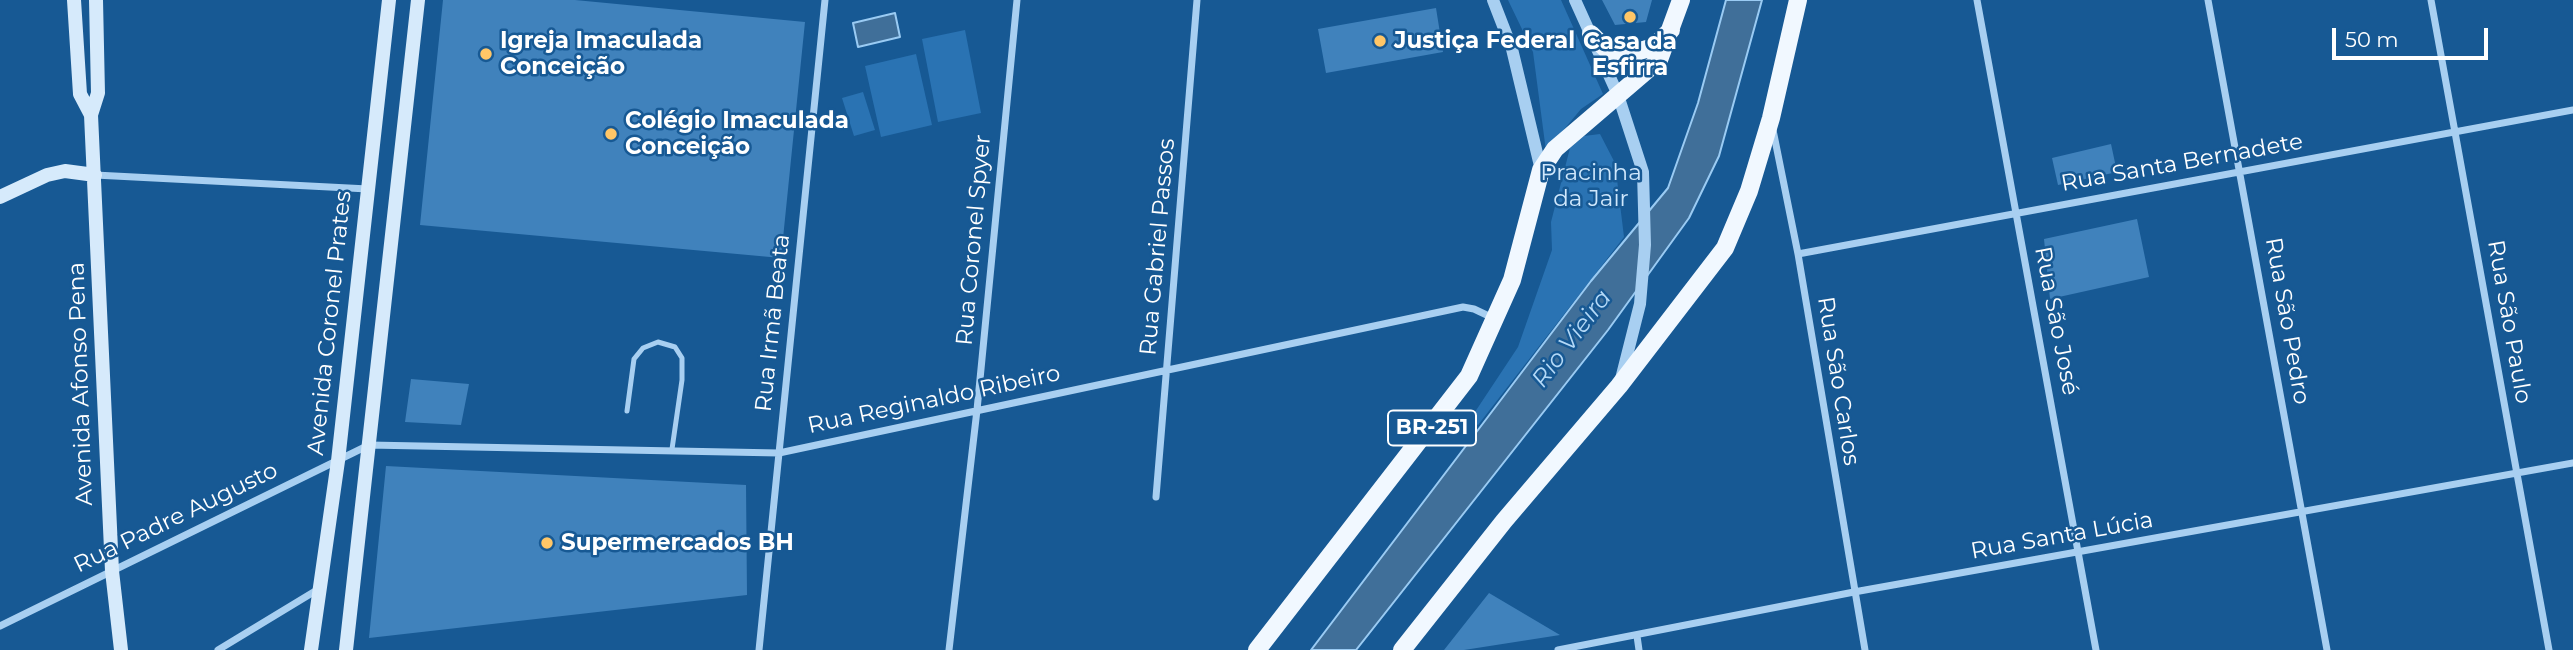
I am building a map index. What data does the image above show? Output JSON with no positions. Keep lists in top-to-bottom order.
{
  "streets": {
    "main road": ["Avenida Coronel Prates", "Avenida Afonso Pena", "BR-251"],
    "street": [
      "Rua Santa Bernadete",
      "Rua Coronel Spyer",
      "Rua Gabriel Passos",
      "Rua São José",
      "Rua São Pedro",
      "Rua São Paulo",
      "Rua Irmã Beata",
      "Rua São Carlos",
      "Rua Reginaldo Ribeiro",
      "Rua Padre Augusto",
      "Rua Santa Lúcia"
    ]
  },
  "crossings": [
    ["Rua Santa Bernadete", "Rua São José"],
    ["Rua Santa Bernadete", "Rua São Pedro"],
    ["Rua Santa Bernadete", "Rua São Paulo"],
    ["Rua Santa Bernadete", "Rua São Carlos"],
    ["Rua Coronel Spyer", "Rua Reginaldo Ribeiro"],
    ["Rua Gabriel Passos", "Rua Reginaldo Ribeiro"],
    ["Rua São José", "Rua Santa Lúcia"],
    ["Rua São Pedro", "Rua Santa Lúcia"],
    ["Rua São Paulo", "Rua Santa Lúcia"],
    ["Avenida Coronel Prates", "Rua Padre Augusto"],
    ["Rua Irmã Beata", "Rua Reginaldo Ribeiro"],
    ["Rua São Carlos", "Rua Santa Lúcia"],
    ["Avenida Afonso Pena", "Rua Padre Augusto"],
    ["Rua Reginaldo Ribeiro", "BR-251"],
    ["Rua Reginaldo Ribeiro", "Rua Padre Augusto"]
  ],
  "water": ["Rio Vieira"],
  "parks": ["Pracinha da Jair"],
  "places": [
    "Casa da Esfirra",
    "Justiça Federal",
    "Igreja Imaculada Conceição",
    "Colégio Imaculada Conceição",
    "Supermercados BH"
  ],
  "scale_bar": "50 m"
}
